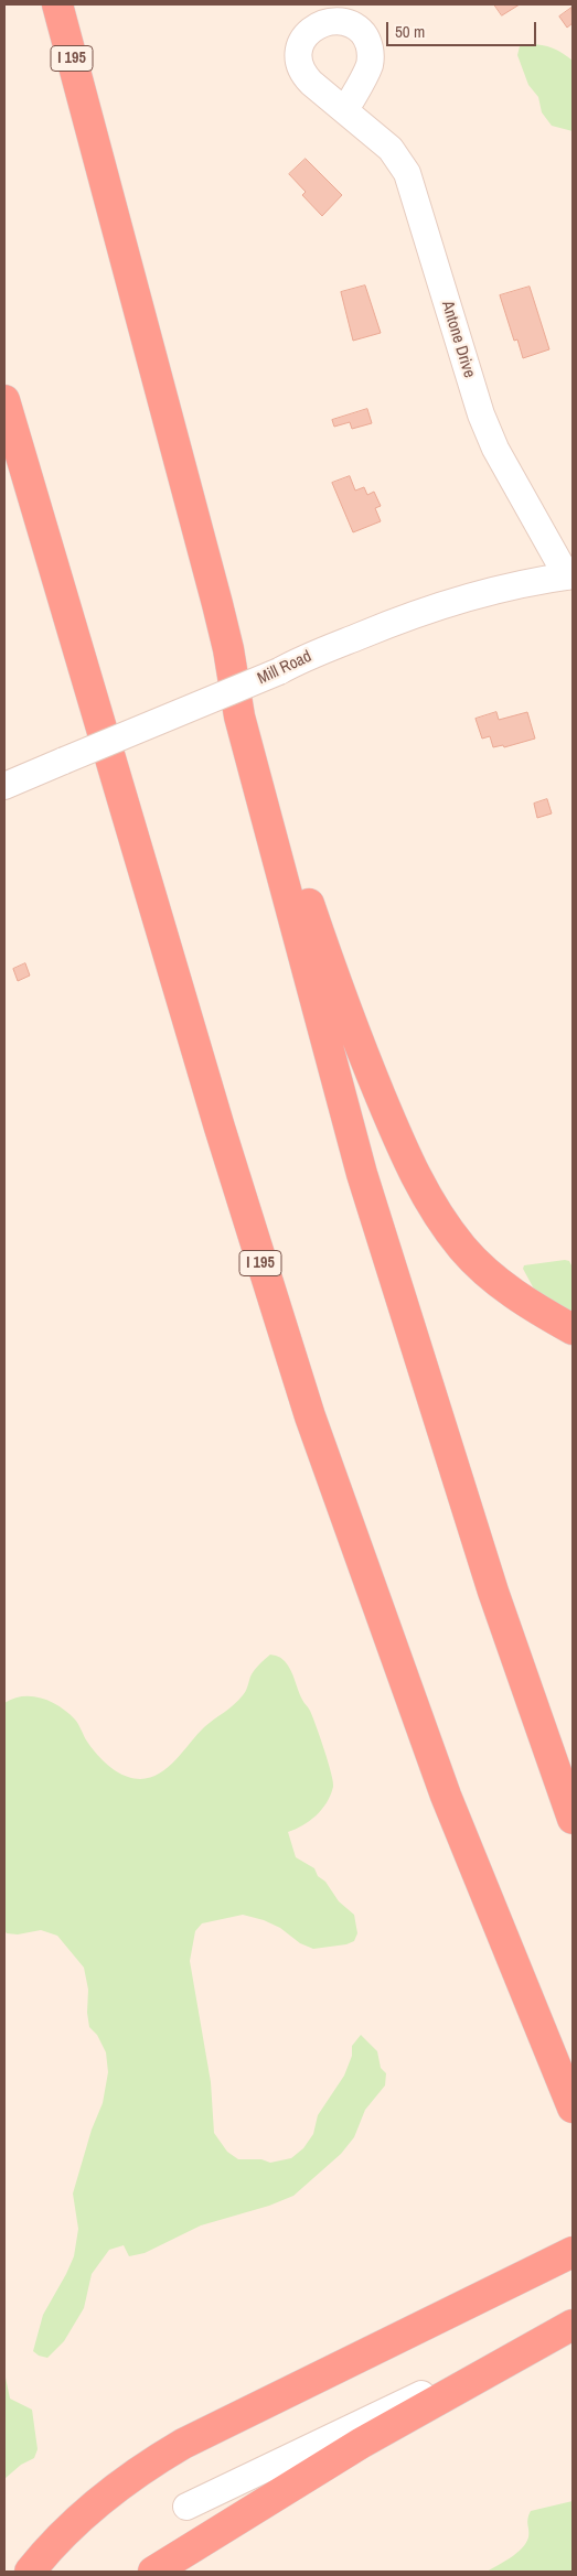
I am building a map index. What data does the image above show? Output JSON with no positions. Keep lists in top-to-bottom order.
{
  "streets": {
    "highway": ["I 195"],
    "street": ["Antone Drive", "Mill Road"]
  },
  "crossings": [
    ["Antone Drive", "Mill Road"]
  ],
  "scale_bar": "50 m"
}
